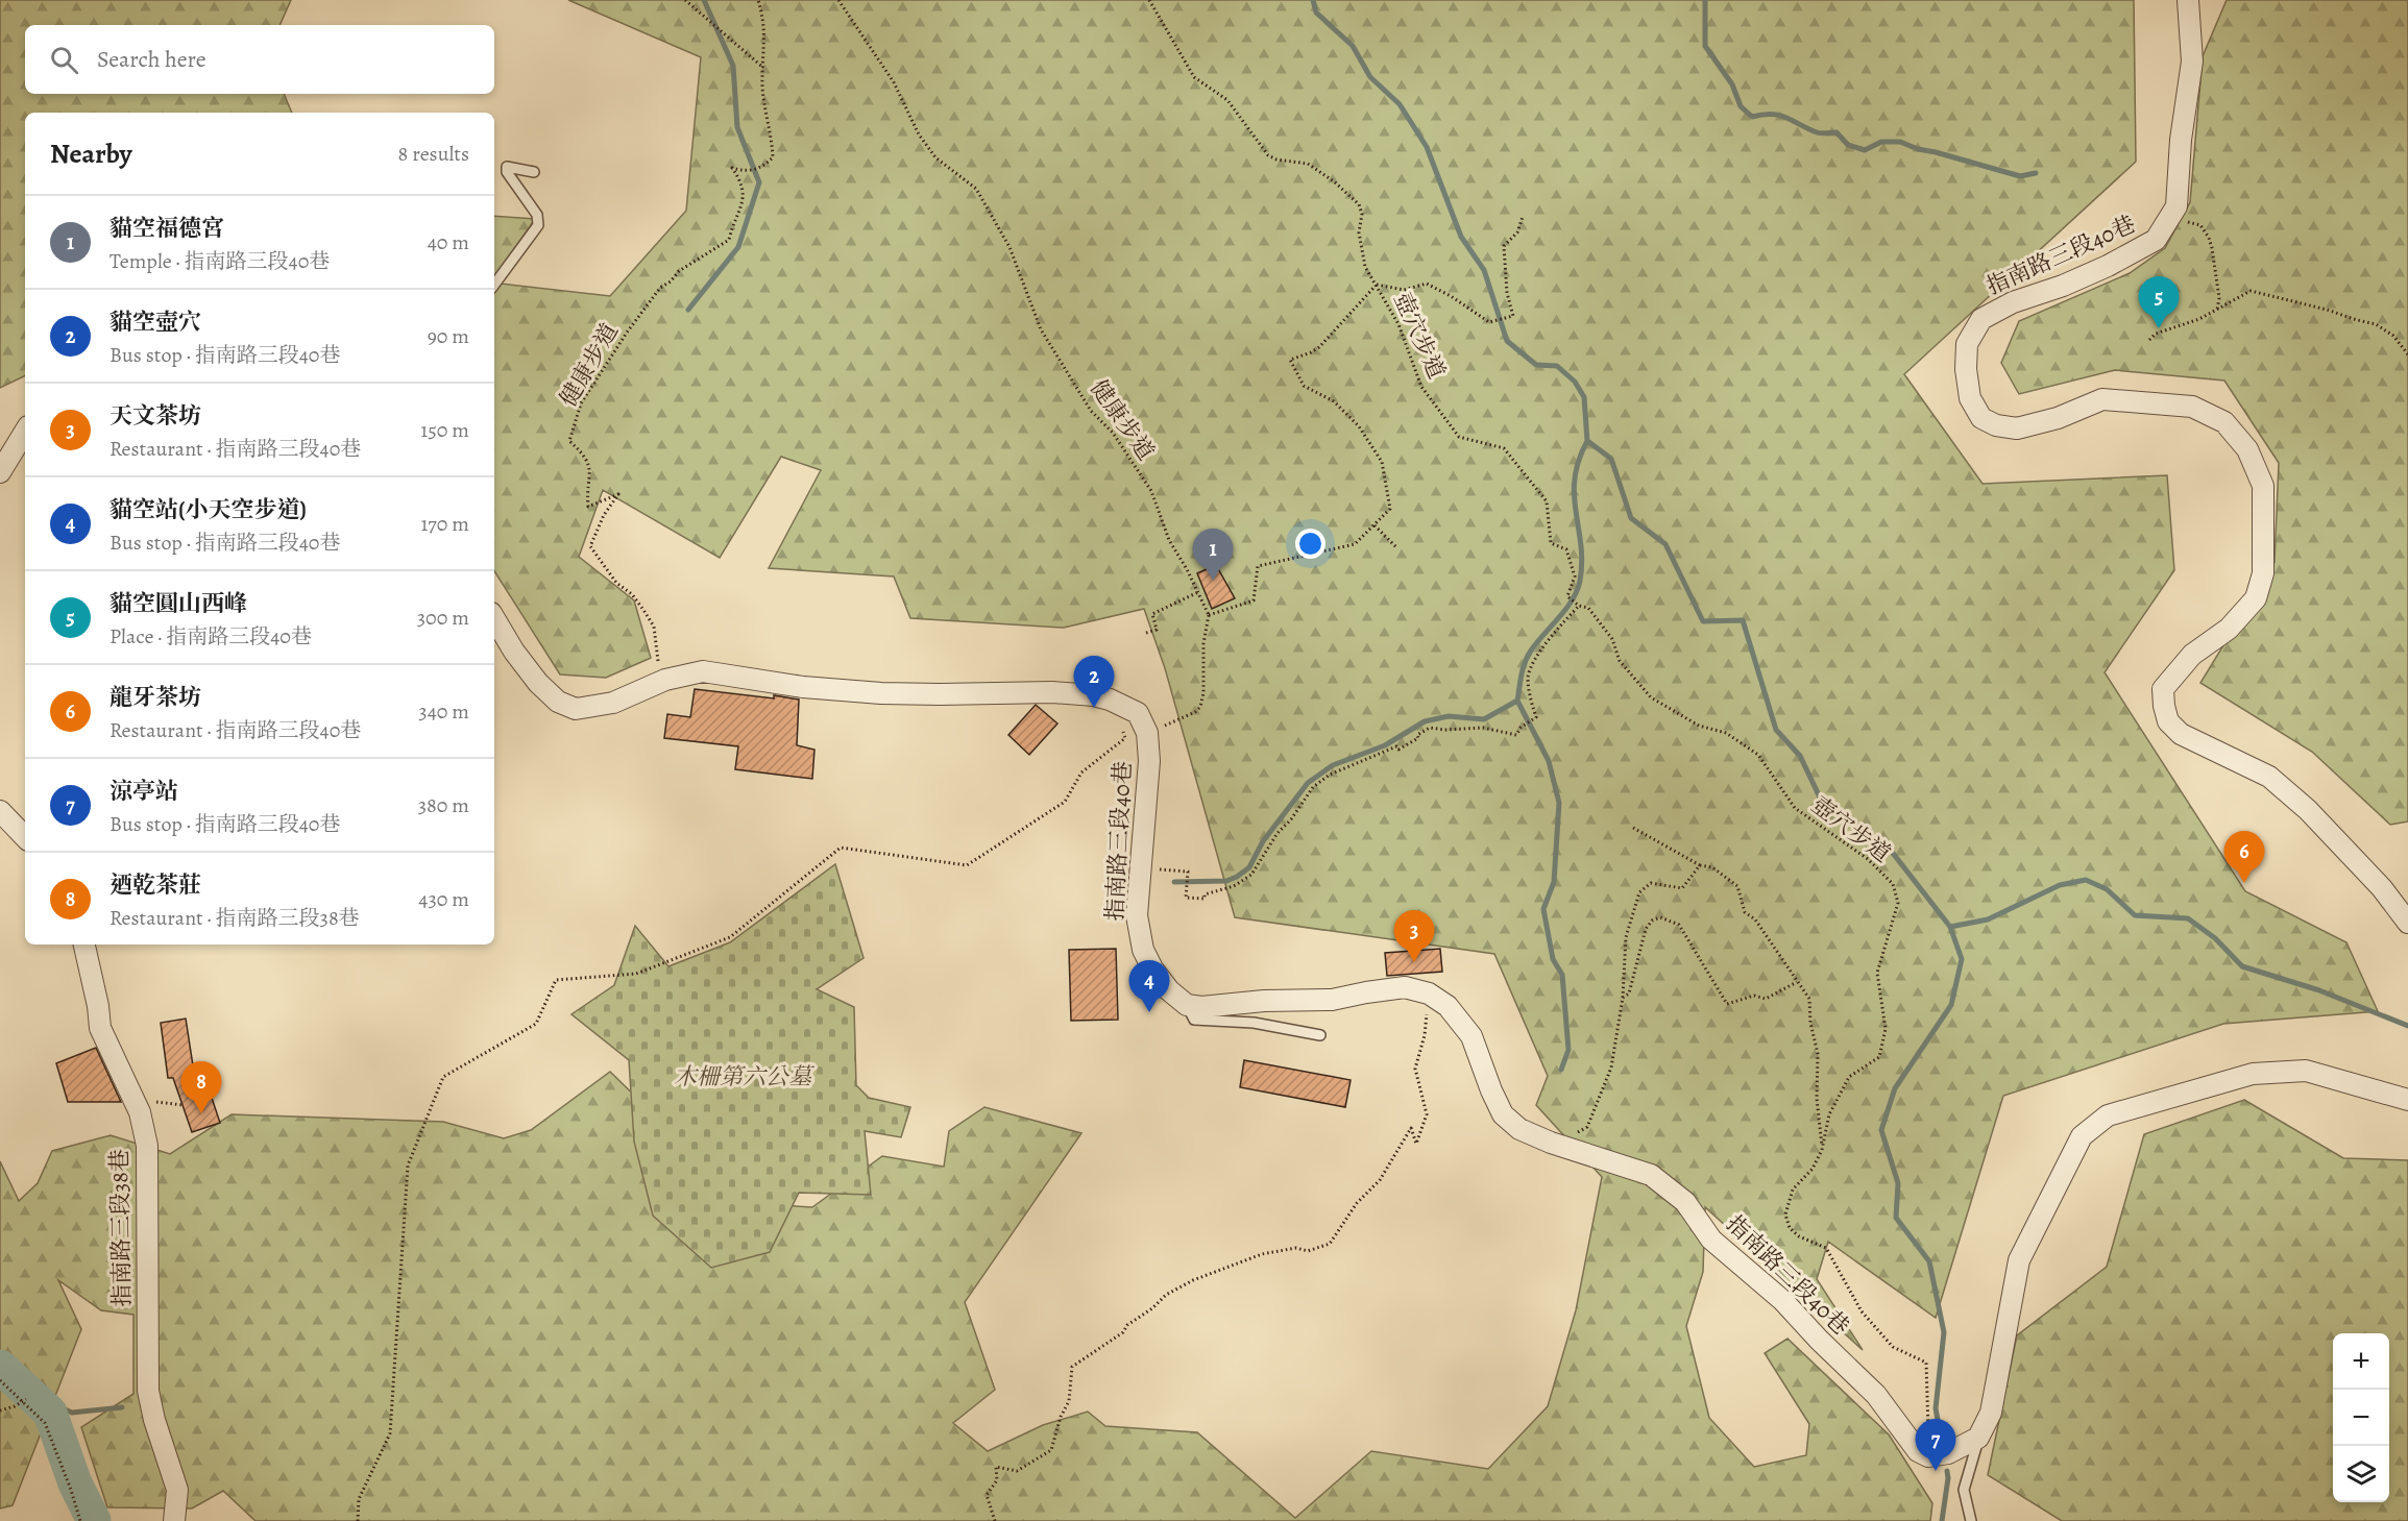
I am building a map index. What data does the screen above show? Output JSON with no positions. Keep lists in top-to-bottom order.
{
  "streets": {
    "street": ["指南路三段40巷", "指南路三段38巷"],
    "path": ["壺穴步道", "健康步道"]
  },
  "crossings": [
    ["指南路三段40巷", "壺穴步道"],
    ["指南路三段40巷", "健康步道"]
  ],
  "parks": ["木柵第六公墓"],
  "page": {
    "search": "Search here",
    "heading": ["Nearby", "8 results"],
    "list": [
      {
        "mark": "1",
        "name": "貓空福德宮",
        "note": "Temple · 指南路三段40巷",
        "value": "40 m"
      },
      {
        "mark": "2",
        "name": "貓空壺穴",
        "note": "Bus stop · 指南路三段40巷",
        "value": "90 m"
      },
      {
        "mark": "3",
        "name": "天文茶坊",
        "note": "Restaurant · 指南路三段40巷",
        "value": "150 m"
      },
      {
        "mark": "4",
        "name": "貓空站(小天空步道)",
        "note": "Bus stop · 指南路三段40巷",
        "value": "170 m"
      },
      {
        "mark": "5",
        "name": "貓空圓山西峰",
        "note": "Place · 指南路三段40巷",
        "value": "300 m"
      },
      {
        "mark": "6",
        "name": "龍牙茶坊",
        "note": "Restaurant · 指南路三段40巷",
        "value": "340 m"
      },
      {
        "mark": "7",
        "name": "涼亭站",
        "note": "Bus stop · 指南路三段40巷",
        "value": "380 m"
      },
      {
        "mark": "8",
        "name": "迺乾茶莊",
        "note": "Restaurant · 指南路三段38巷",
        "value": "430 m"
      }
    ],
    "pins": [
      "5",
      "1",
      "2",
      "6",
      "3",
      "4",
      "8",
      "7"
    ],
    "map_buttons": ["+", "−"]
  }
}
